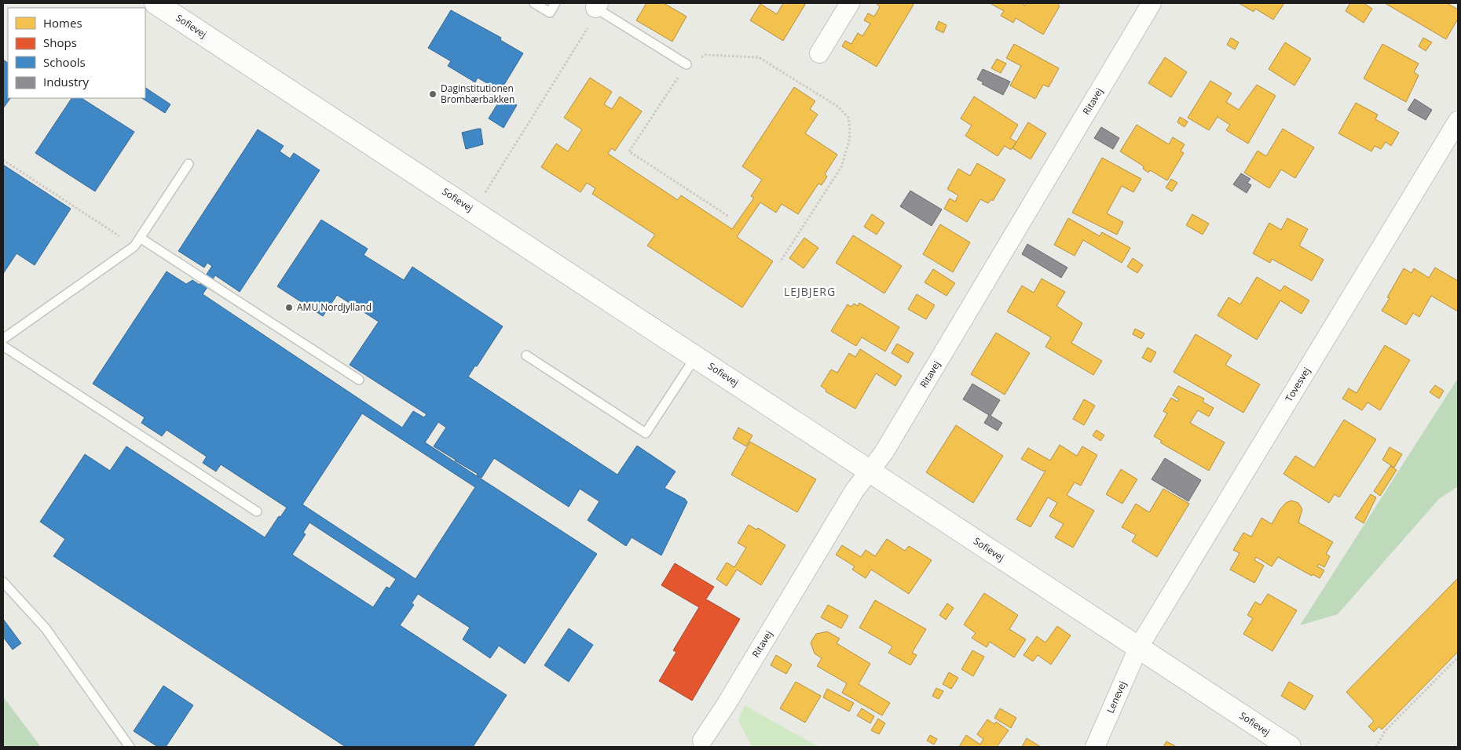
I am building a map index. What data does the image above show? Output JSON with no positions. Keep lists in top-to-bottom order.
{
  "streets": {
    "street": [
      "Sofievej",
      "Ritavej",
      "Tovesvej",
      "Lenevej"
    ]
  },
  "crossings": [
    ["Sofievej", "Ritavej"],
    ["Sofievej", "Tovesvej"],
    ["Sofievej", "Lenevej"],
    ["Tovesvej", "Lenevej"]
  ],
  "districts": ["LEJBJERG"],
  "places": ["Daginstitutionen Brombærbakken", "AMU Nordjylland"],
  "legend": [
    "Homes",
    "Shops",
    "Schools",
    "Industry"
  ]
}
